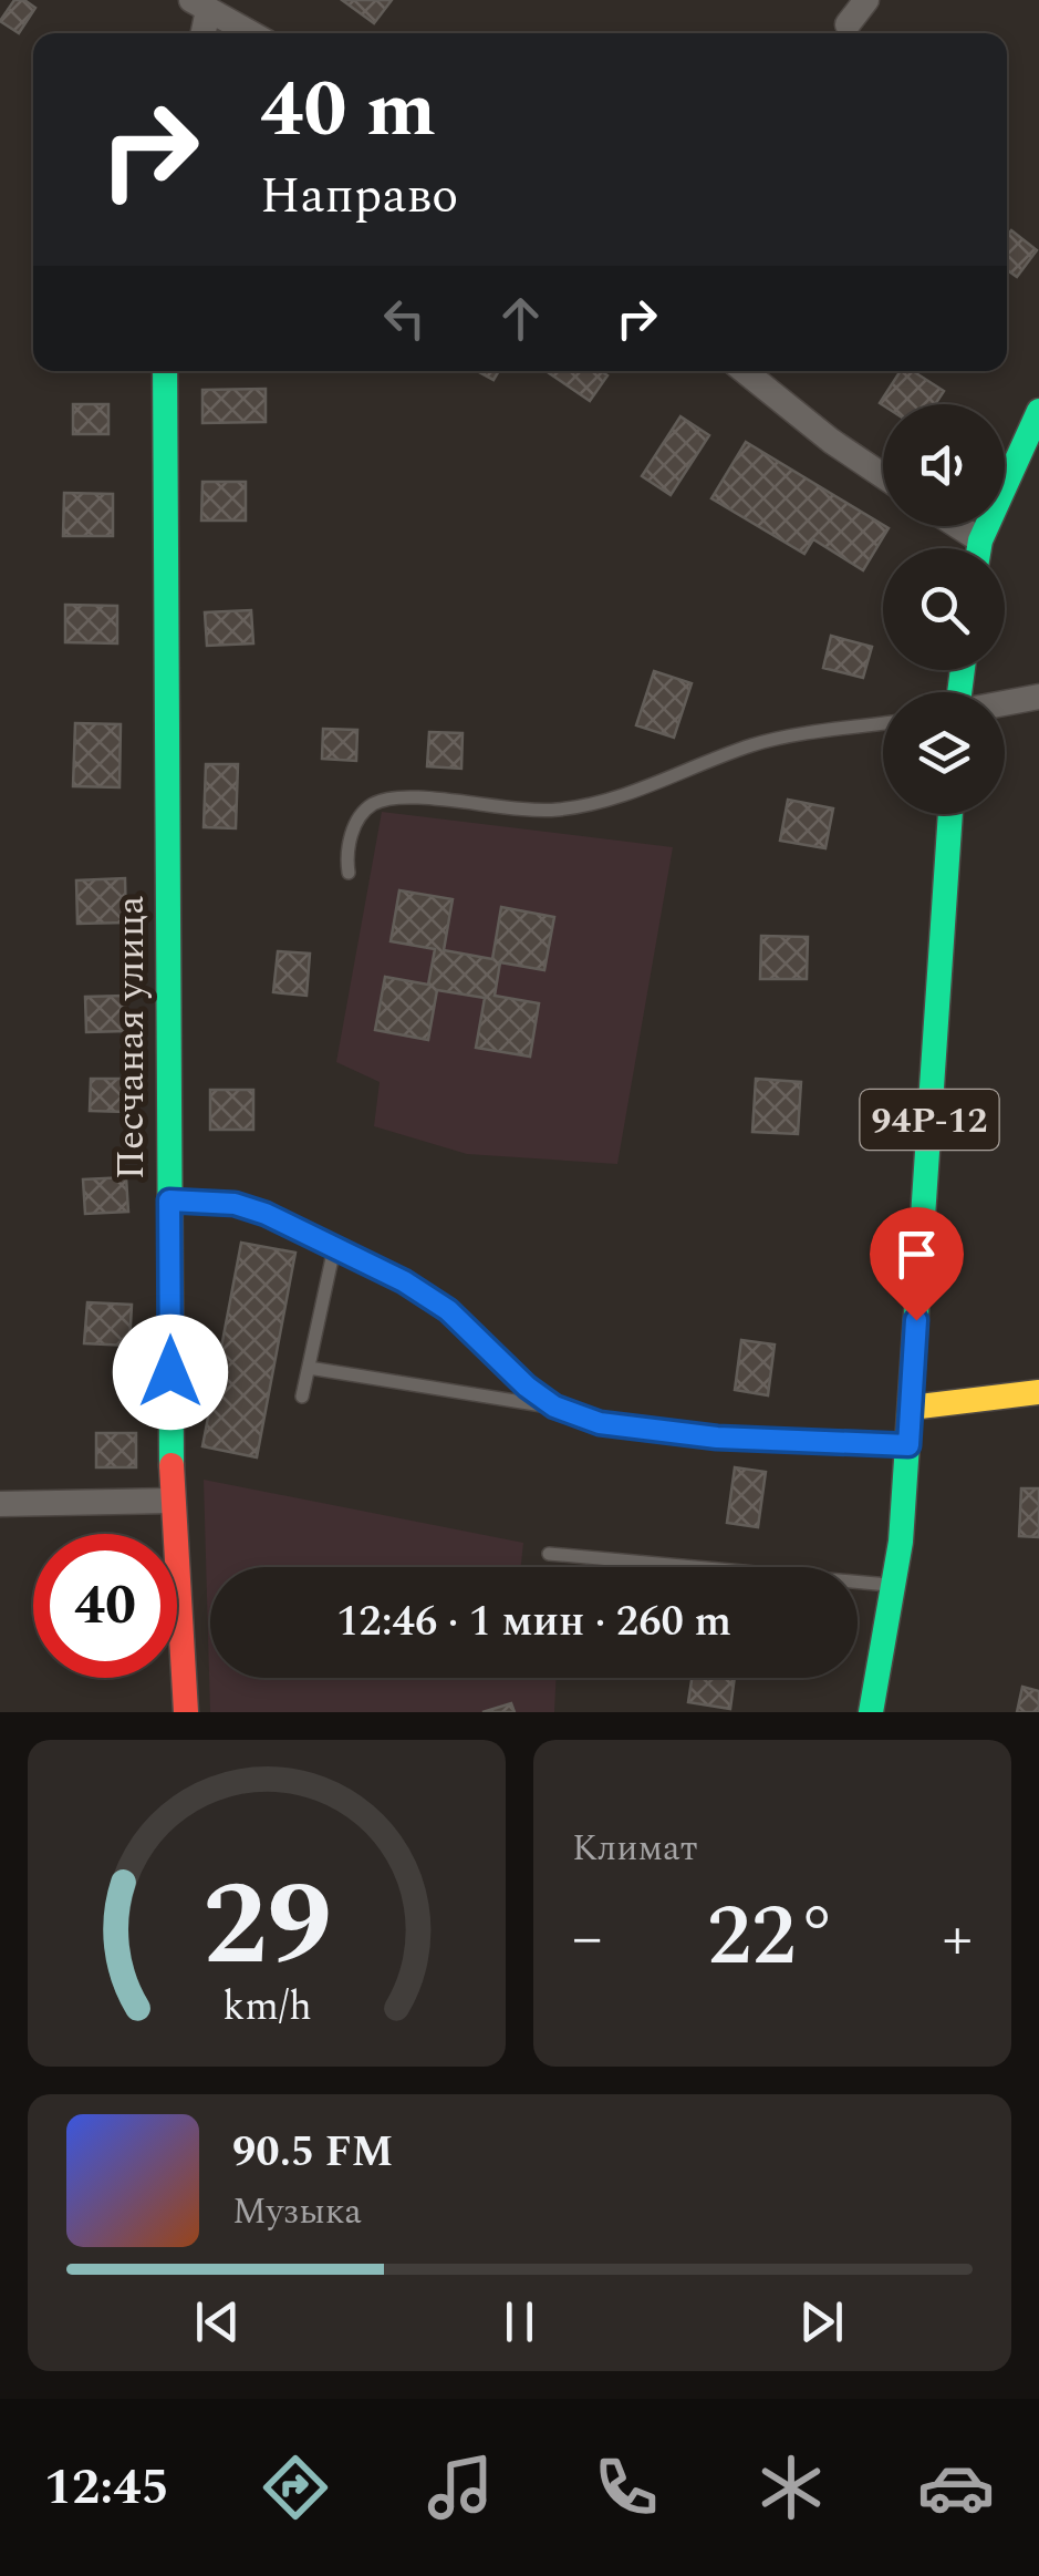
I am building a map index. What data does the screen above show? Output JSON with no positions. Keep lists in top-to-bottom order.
{
  "streets": {
    "street": ["Песчаная улица", "94Р-12"]
  },
  "page": {
    "turn": ["40 m", "Направо"],
    "limit": "40",
    "trip": "12:46 · 1 мин · 260 m",
    "tile": "Климат",
    "heat": ["−", "22°", "+"],
    "song": ["90.5 FM", "Музыка"],
    "tabs": "12:45",
    "gauge": ["29", "km/h"]
  }
}
